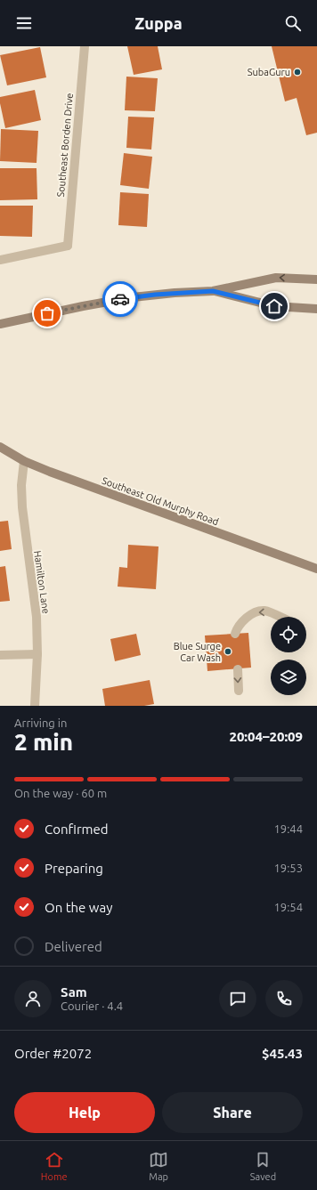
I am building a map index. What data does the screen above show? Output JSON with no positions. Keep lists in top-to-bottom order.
{
  "streets": {
    "main road": ["Southeast Old Murphy Road"],
    "street": ["Southeast Borden Drive", "Hamilton Lane"]
  },
  "crossings": [
    ["Southeast Old Murphy Road", "Hamilton Lane"]
  ],
  "places": ["SubaGuru", "Blue Surge Car Wash"],
  "page": {
    "header": "Zuppa",
    "heading": ["2 min", "Arriving in", "20:04–20:09"],
    "panel": [
      "Sam",
      "Courier · 4.4",
      "Order #2072",
      "$45.43"
    ],
    "bar": "On the way · 60 m",
    "list": [
      ["Confirmed", "19:44"],
      ["Preparing", "19:53"],
      ["On the way", "19:54"],
      "Delivered"
    ],
    "buttons": ["Help", "Share"],
    "tabs": ["Home", "Map", "Saved"]
  }
}
